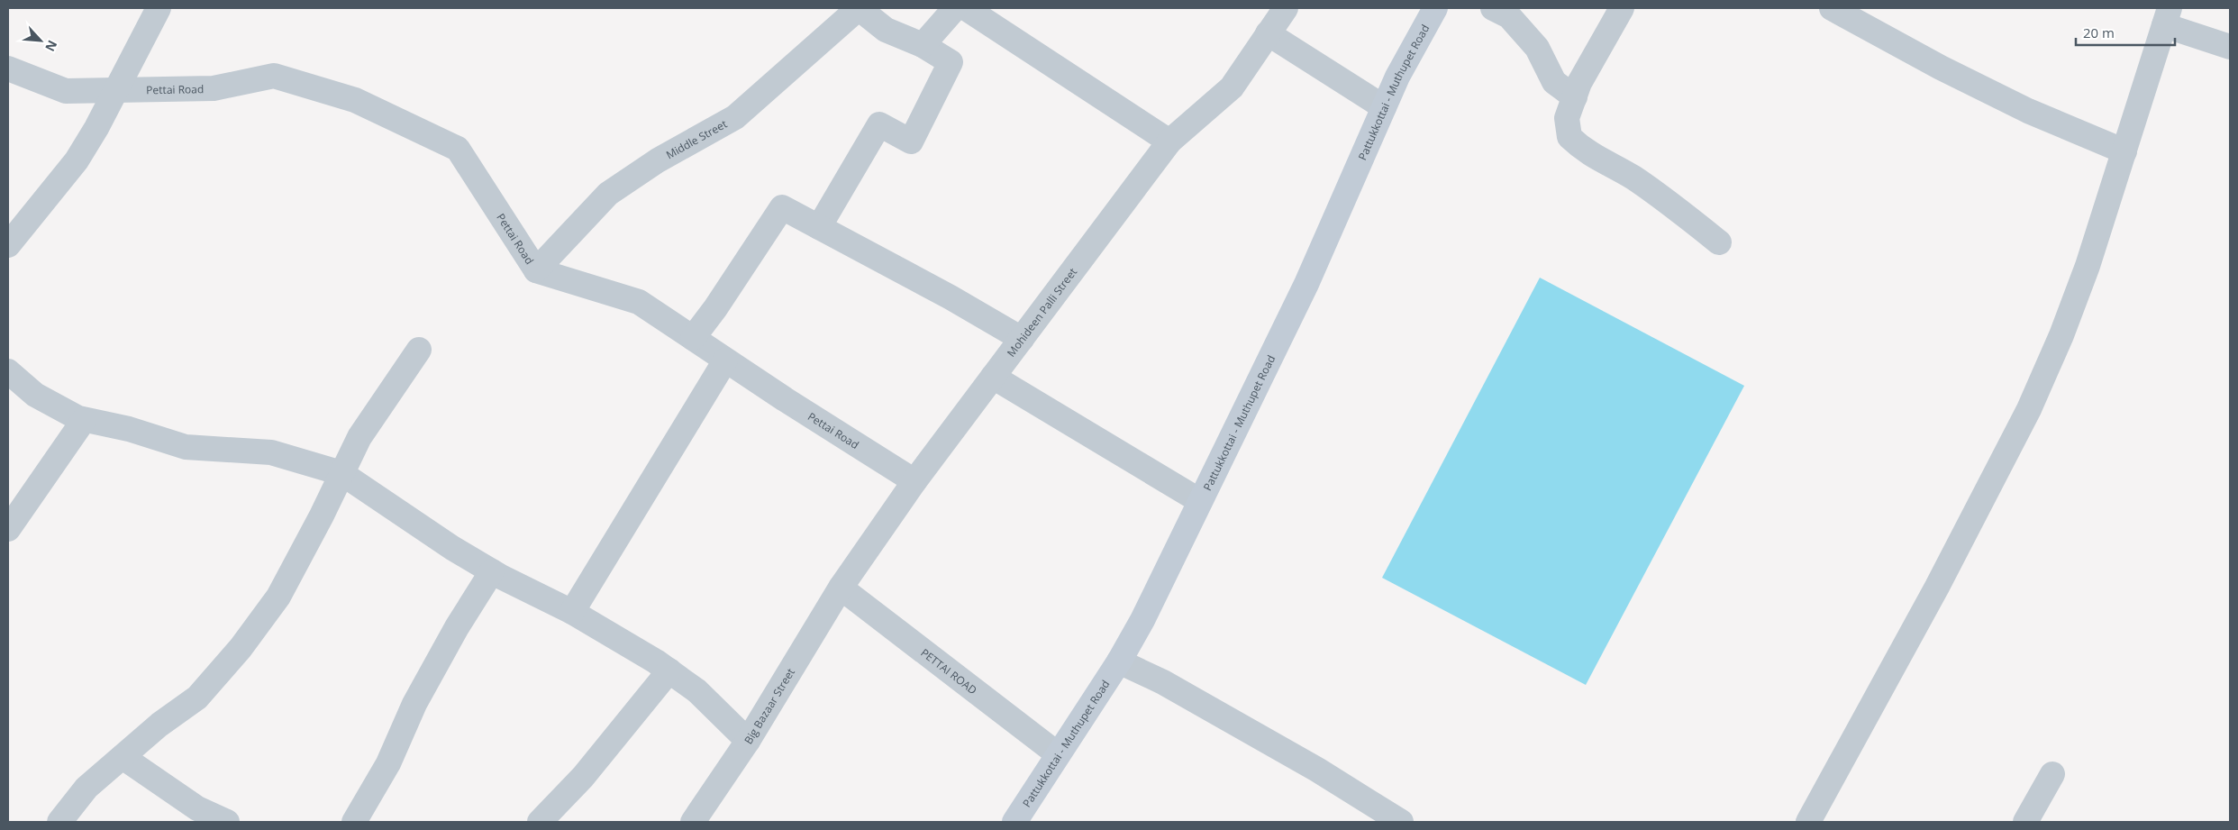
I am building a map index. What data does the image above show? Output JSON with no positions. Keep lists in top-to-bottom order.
{
  "streets": {
    "main road": ["Pattukkottai - Muthupet Road"],
    "street": [
      "Pettai Road",
      "Middle Street",
      "Mohideen Palli Street",
      "PETTAI ROAD",
      "Big Bazaar Street"
    ]
  },
  "crossings": [
    ["Pettai Road", "Middle Street"],
    ["Pettai Road", "Mohideen Palli Street"],
    ["Pattukkottai - Muthupet Road", "PETTAI ROAD"],
    ["PETTAI ROAD", "Big Bazaar Street"]
  ],
  "scale_bar": "20 m",
  "north": "bottom right"
}
